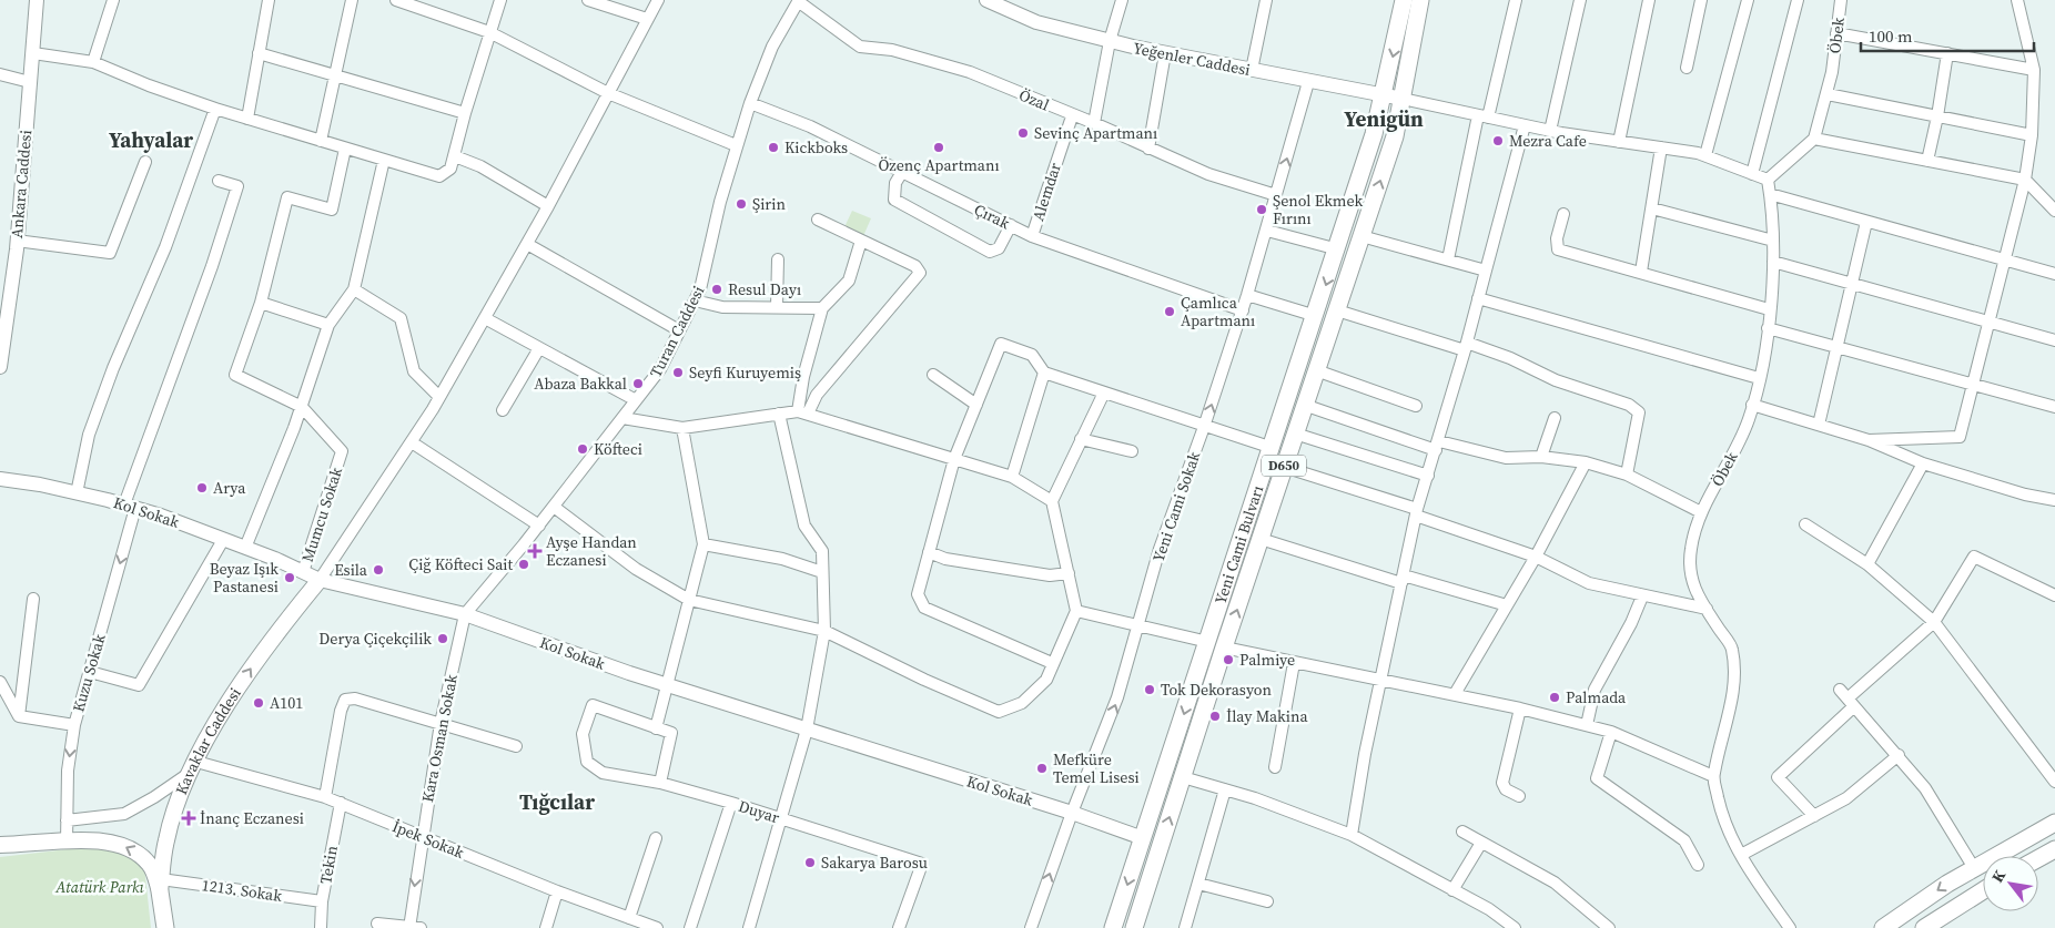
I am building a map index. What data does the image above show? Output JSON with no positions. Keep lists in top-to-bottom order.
{
  "streets": {
    "main road": ["D650", "Yeni Cami Bulvarı", "Kavaklar Caddesi"],
    "street": [
      "Öbek",
      "Yeğenler Caddesi",
      "Özal",
      "Ankara Caddesi",
      "Alemdar",
      "Çırak",
      "Turan Caddesi",
      "Yeni Cami Sokak",
      "Kol Sokak",
      "Mumcu Sokak",
      "Kuzu Sokak",
      "Kara Osman Sokak",
      "Duyar",
      "İpek Sokak",
      "Tekin",
      "1213. Sokak"
    ]
  },
  "crossings": [
    ["Yeğenler Caddesi", "Yeni Cami Sokak"],
    ["Yeğenler Caddesi", "Yeni Cami Bulvarı"],
    ["Özal", "Alemdar"],
    ["Özal", "Turan Caddesi"],
    ["Özal", "Yeni Cami Sokak"],
    ["Alemdar", "Çırak"],
    ["Çırak", "Turan Caddesi"],
    ["Çırak", "Yeni Cami Sokak"],
    ["Turan Caddesi", "Kol Sokak"],
    ["Turan Caddesi", "Kara Osman Sokak"],
    ["Yeni Cami Sokak", "Kol Sokak"],
    ["Kol Sokak", "Mumcu Sokak"],
    ["Kol Sokak", "Yeni Cami Bulvarı"],
    ["Kol Sokak", "Kuzu Sokak"],
    ["Kol Sokak", "Kara Osman Sokak"],
    ["Kol Sokak", "Kavaklar Caddesi"],
    ["Kara Osman Sokak", "İpek Sokak"],
    ["Kavaklar Caddesi", "İpek Sokak"],
    ["Kavaklar Caddesi", "1213. Sokak"],
    ["İpek Sokak", "Tekin"],
    ["Tekin", "1213. Sokak"]
  ],
  "one_way": ["Yeni Cami Sokak", "Kuzu Sokak", "Kavaklar Caddesi"],
  "districts": ["Yenigün", "Yahyalar", "Tığcılar"],
  "parks": ["Atatürk Parkı"],
  "places": {
    "other": [
      "Sevinç Apartmanı",
      "Mezra Cafe",
      "Kickboks",
      "Özenç Apartmanı",
      "Şirin",
      "Şenol Ekmek Fırını",
      "Resul Dayı",
      "Çamlıca Apartmanı",
      "Seyfi Kuruyemiş",
      "Abaza Bakkal",
      "Köfteci",
      "Arya",
      "Çiğ Köfteci Sait",
      "Esila",
      "Beyaz Işık Pastanesi",
      "Derya Çiçekçilik",
      "Palmiye",
      "Tok Dekorasyon",
      "Palmada",
      "A101",
      "İlay Makina",
      "Mefküre Temel Lisesi",
      "Sakarya Barosu"
    ],
    "health": ["Ayşe Handan Eczanesi", "İnanç Eczanesi"]
  },
  "scale_bar": "100 m",
  "north": "top left"
}
